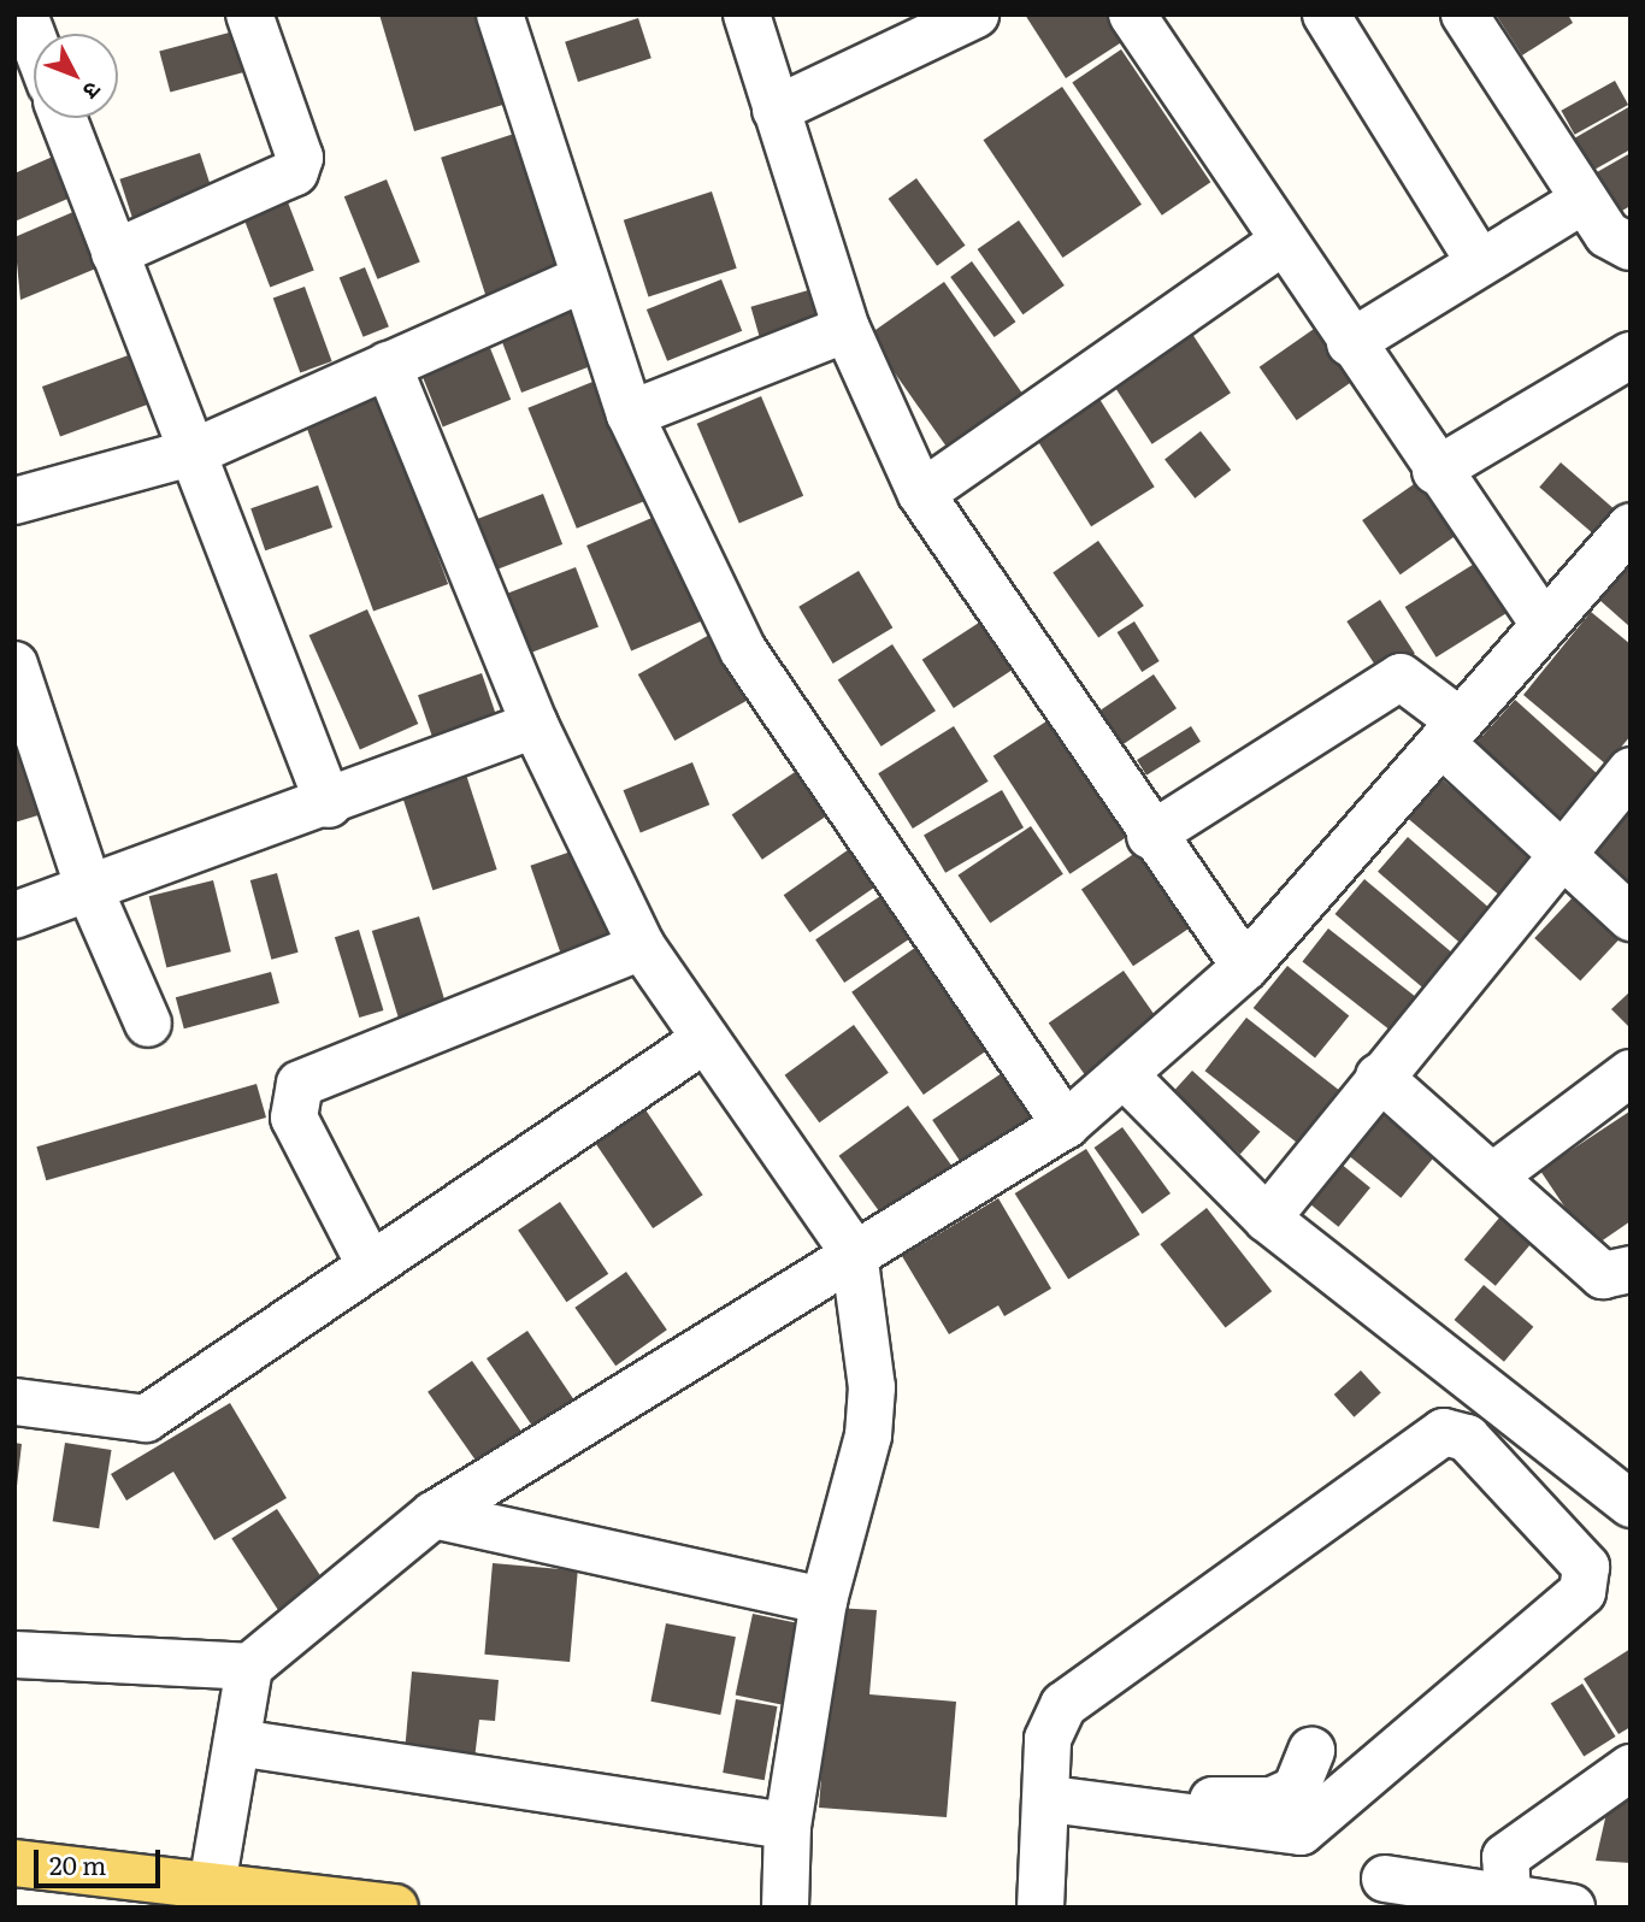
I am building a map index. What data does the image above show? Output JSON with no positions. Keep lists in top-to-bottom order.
{
  "scale_bar": "20 m",
  "north": "bottom right"
}
